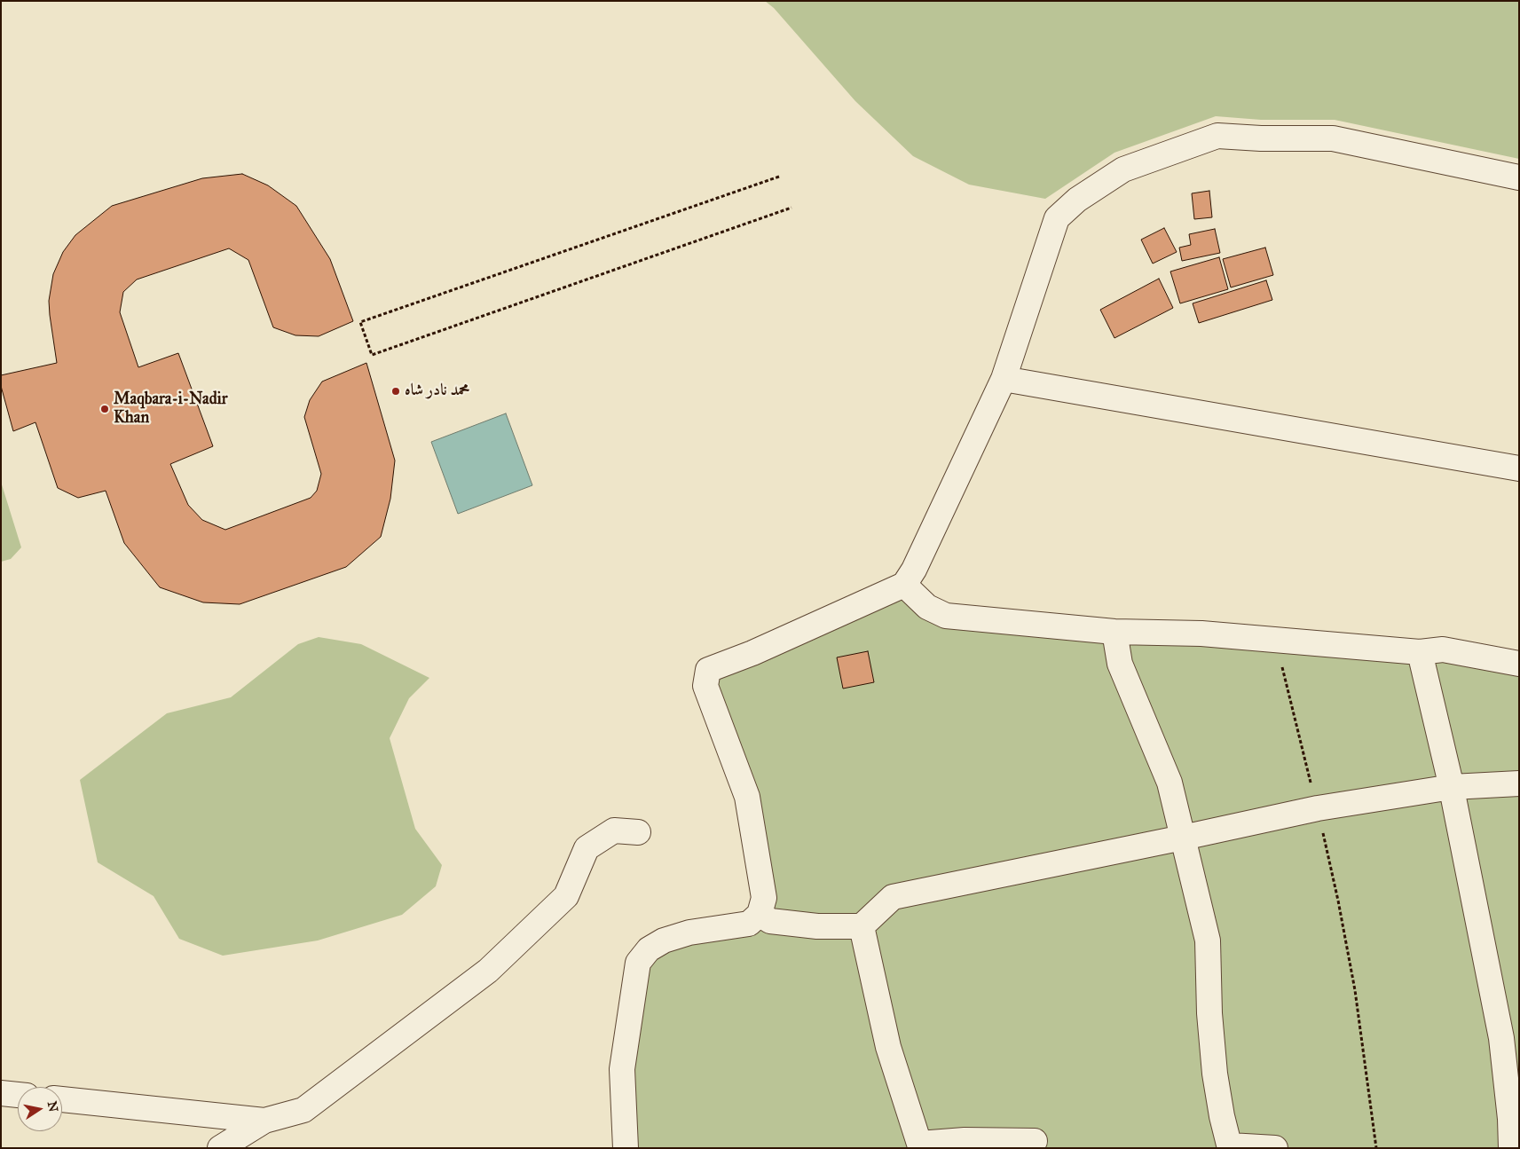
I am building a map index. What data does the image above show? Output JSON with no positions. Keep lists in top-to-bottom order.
{
  "places": ["محمد نادر شاه", "Maqbara-i-Nadir Khan"],
  "north": "right"
}
